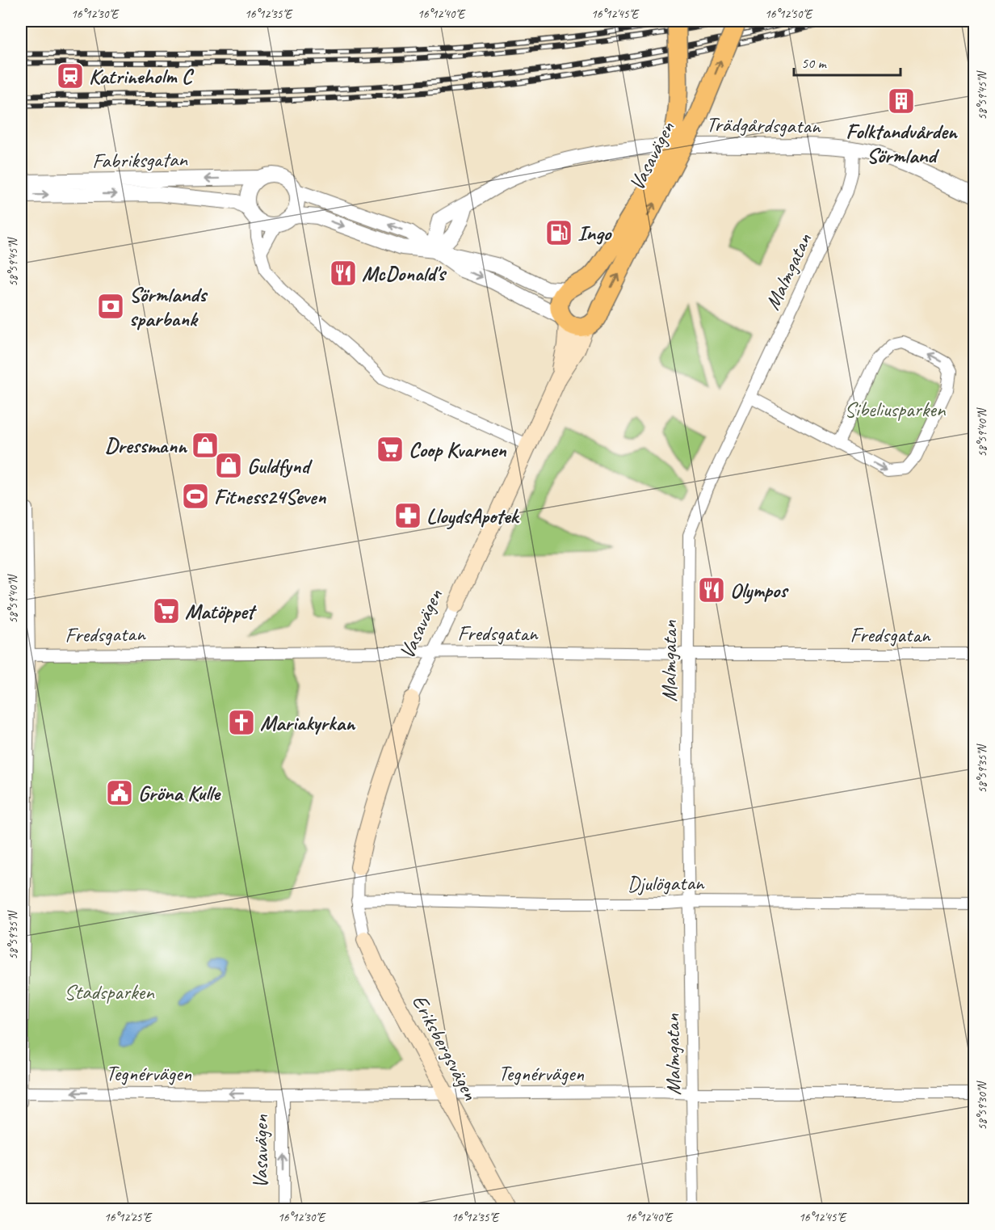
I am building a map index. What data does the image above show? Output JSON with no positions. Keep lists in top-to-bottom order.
{
  "streets": {
    "main road": ["Vasavägen", "Eriksbergsvägen"],
    "street": [
      "Trädgårdsgatan",
      "Fabriksgatan",
      "Malmgatan",
      "Fredsgatan",
      "Djulögatan",
      "Tegnérvägen"
    ]
  },
  "crossings": [
    ["Trädgårdsgatan", "Malmgatan"],
    ["Vasavägen", "Fredsgatan"],
    ["Vasavägen", "Djulögatan"],
    ["Vasavägen", "Eriksbergsvägen"],
    ["Vasavägen", "Tegnérvägen"],
    ["Malmgatan", "Fredsgatan"],
    ["Malmgatan", "Djulögatan"],
    ["Malmgatan", "Tegnérvägen"],
    ["Djulögatan", "Eriksbergsvägen"],
    ["Eriksbergsvägen", "Tegnérvägen"]
  ],
  "parks": ["Sibeliusparken", "Stadsparken"],
  "places": {
    "station": ["Katrineholm C"],
    "building": ["Folktandvården Sörmland"],
    "fuel station": ["Ingo"],
    "restaurant": ["McDonald's", "Olympos"],
    "bank": ["Sörmlands sparbank"],
    "shop": ["Dressmann", "Guldfynd"],
    "supermarket": ["Coop Kvarnen", "Matöppet"],
    "sports": ["Fitness24Seven"],
    "pharmacy": ["LloydsApotek"],
    "church": ["Mariakyrkan"],
    "public building": ["Gröna Kulle"]
  },
  "scale_bar": "50 m",
  "coordinates": [
    "16°12'30\"E",
    "16°12'35\"E",
    "16°12'40\"E",
    "16°12'45\"E",
    "16°12'50\"E",
    "58°59'45\"N",
    "58°59'40\"N",
    "58°59'35\"N",
    "58°59'30\"N",
    "16°12'25\"E"
  ]
}
